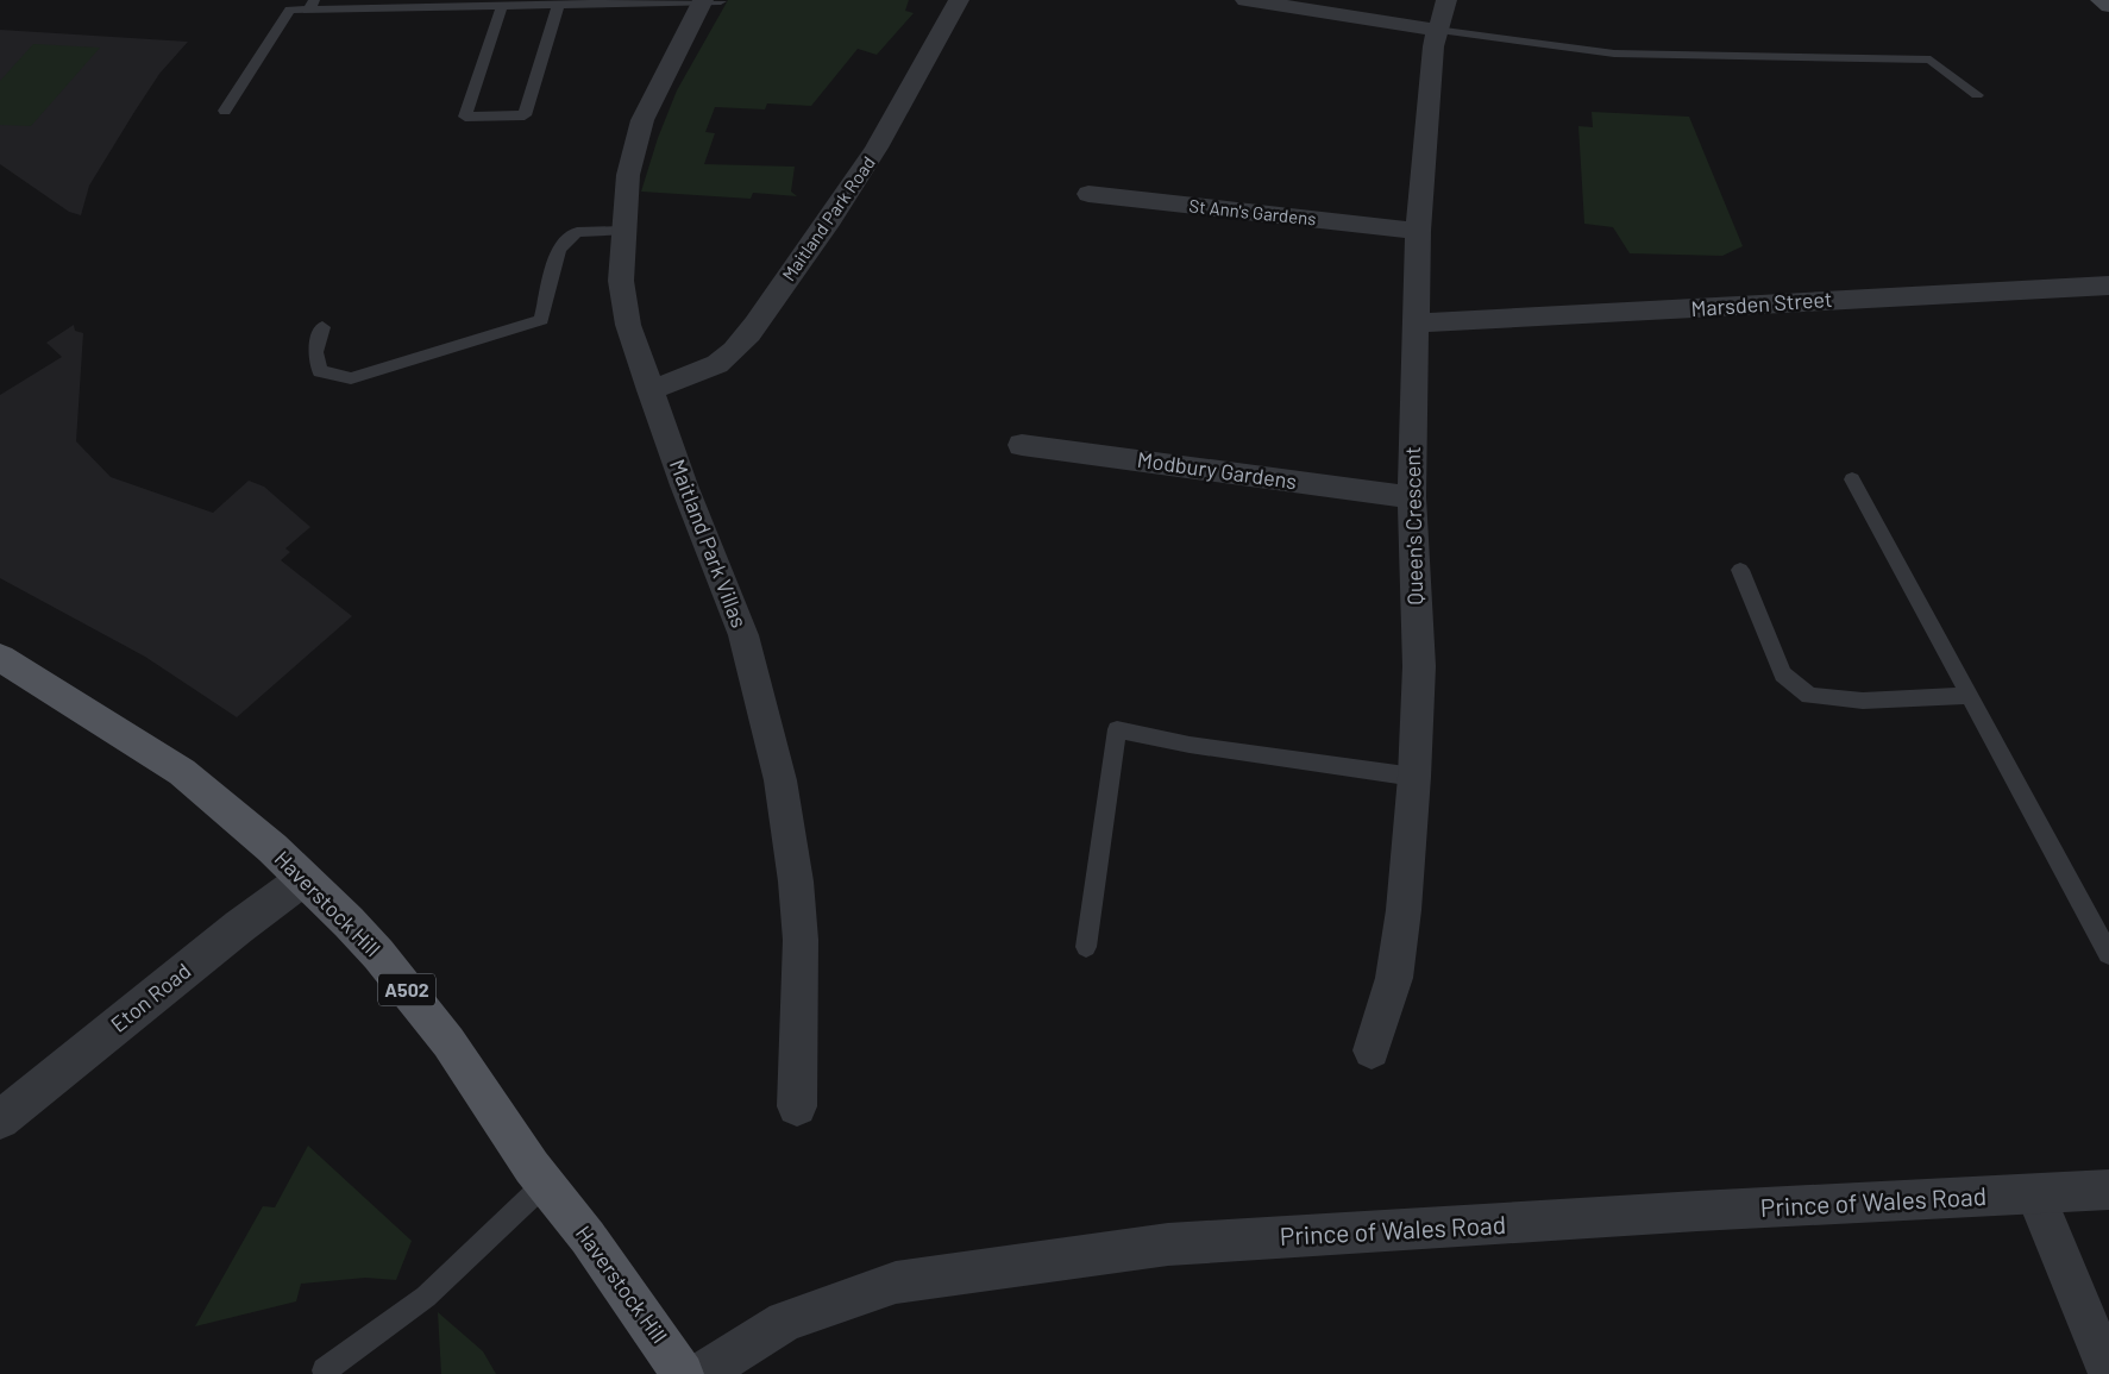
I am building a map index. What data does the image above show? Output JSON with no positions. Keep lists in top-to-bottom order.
{
  "streets": {
    "main road": ["Haverstock Hill", "A502"],
    "street": [
      "St Ann's Gardens",
      "Maitland Park Road",
      "Marsden Street",
      "Modbury Gardens",
      "Queen's Crescent",
      "Maitland Park Villas",
      "Eton Road",
      "Prince of Wales Road"
    ]
  },
  "crossings": [
    ["St Ann's Gardens", "Queen's Crescent"],
    ["Maitland Park Road", "Maitland Park Villas"],
    ["Marsden Street", "Queen's Crescent"],
    ["Modbury Gardens", "Queen's Crescent"],
    ["Haverstock Hill", "Eton Road"]
  ]
}
